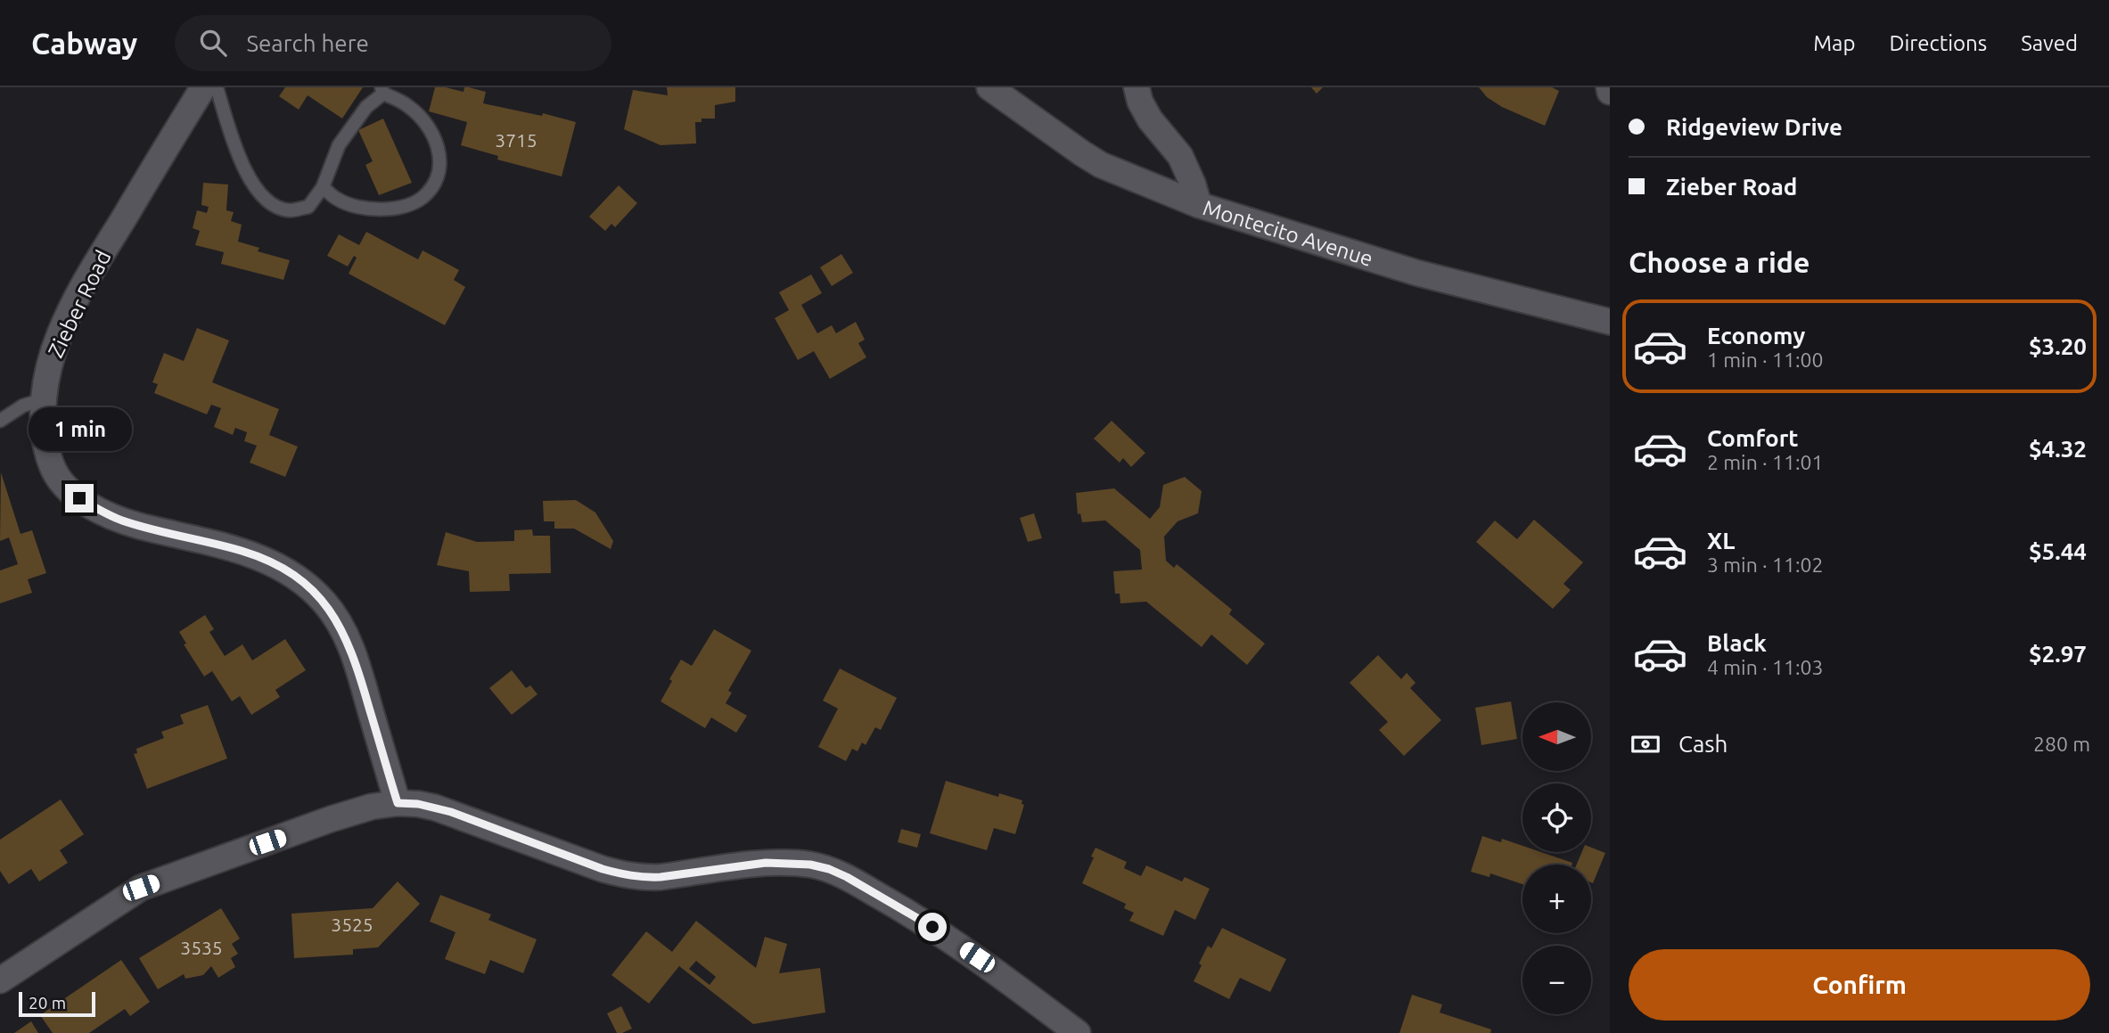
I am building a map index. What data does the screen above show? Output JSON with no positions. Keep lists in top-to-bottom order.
{
  "streets": {
    "street": ["Montecito Avenue", "Zieber Road"]
  },
  "house_numbers": ["3715", "3525", "3535"],
  "scale_bar": "20 m",
  "north": "left",
  "page": {
    "header": "Cabway",
    "search": "Search here",
    "nav": ["Map", "Directions", "Saved"],
    "banner": ["Ridgeview Drive", "Zieber Road"],
    "heading": "Choose a ride",
    "list": [
      {
        "name": "Economy",
        "note": "1 min · 11:00",
        "value": "$3.20"
      },
      {
        "name": "Comfort",
        "note": "2 min · 11:01",
        "value": "$4.32"
      },
      {
        "name": "XL",
        "note": "3 min · 11:02",
        "value": "$5.44"
      },
      {
        "name": "Black",
        "note": "4 min · 11:03",
        "value": "$2.97"
      }
    ],
    "bubble": "1 min",
    "map_buttons": ["+", "−"],
    "pay": ["Cash", "280 m"],
    "buttons": "Confirm",
    "scale": "20 m"
  }
}
